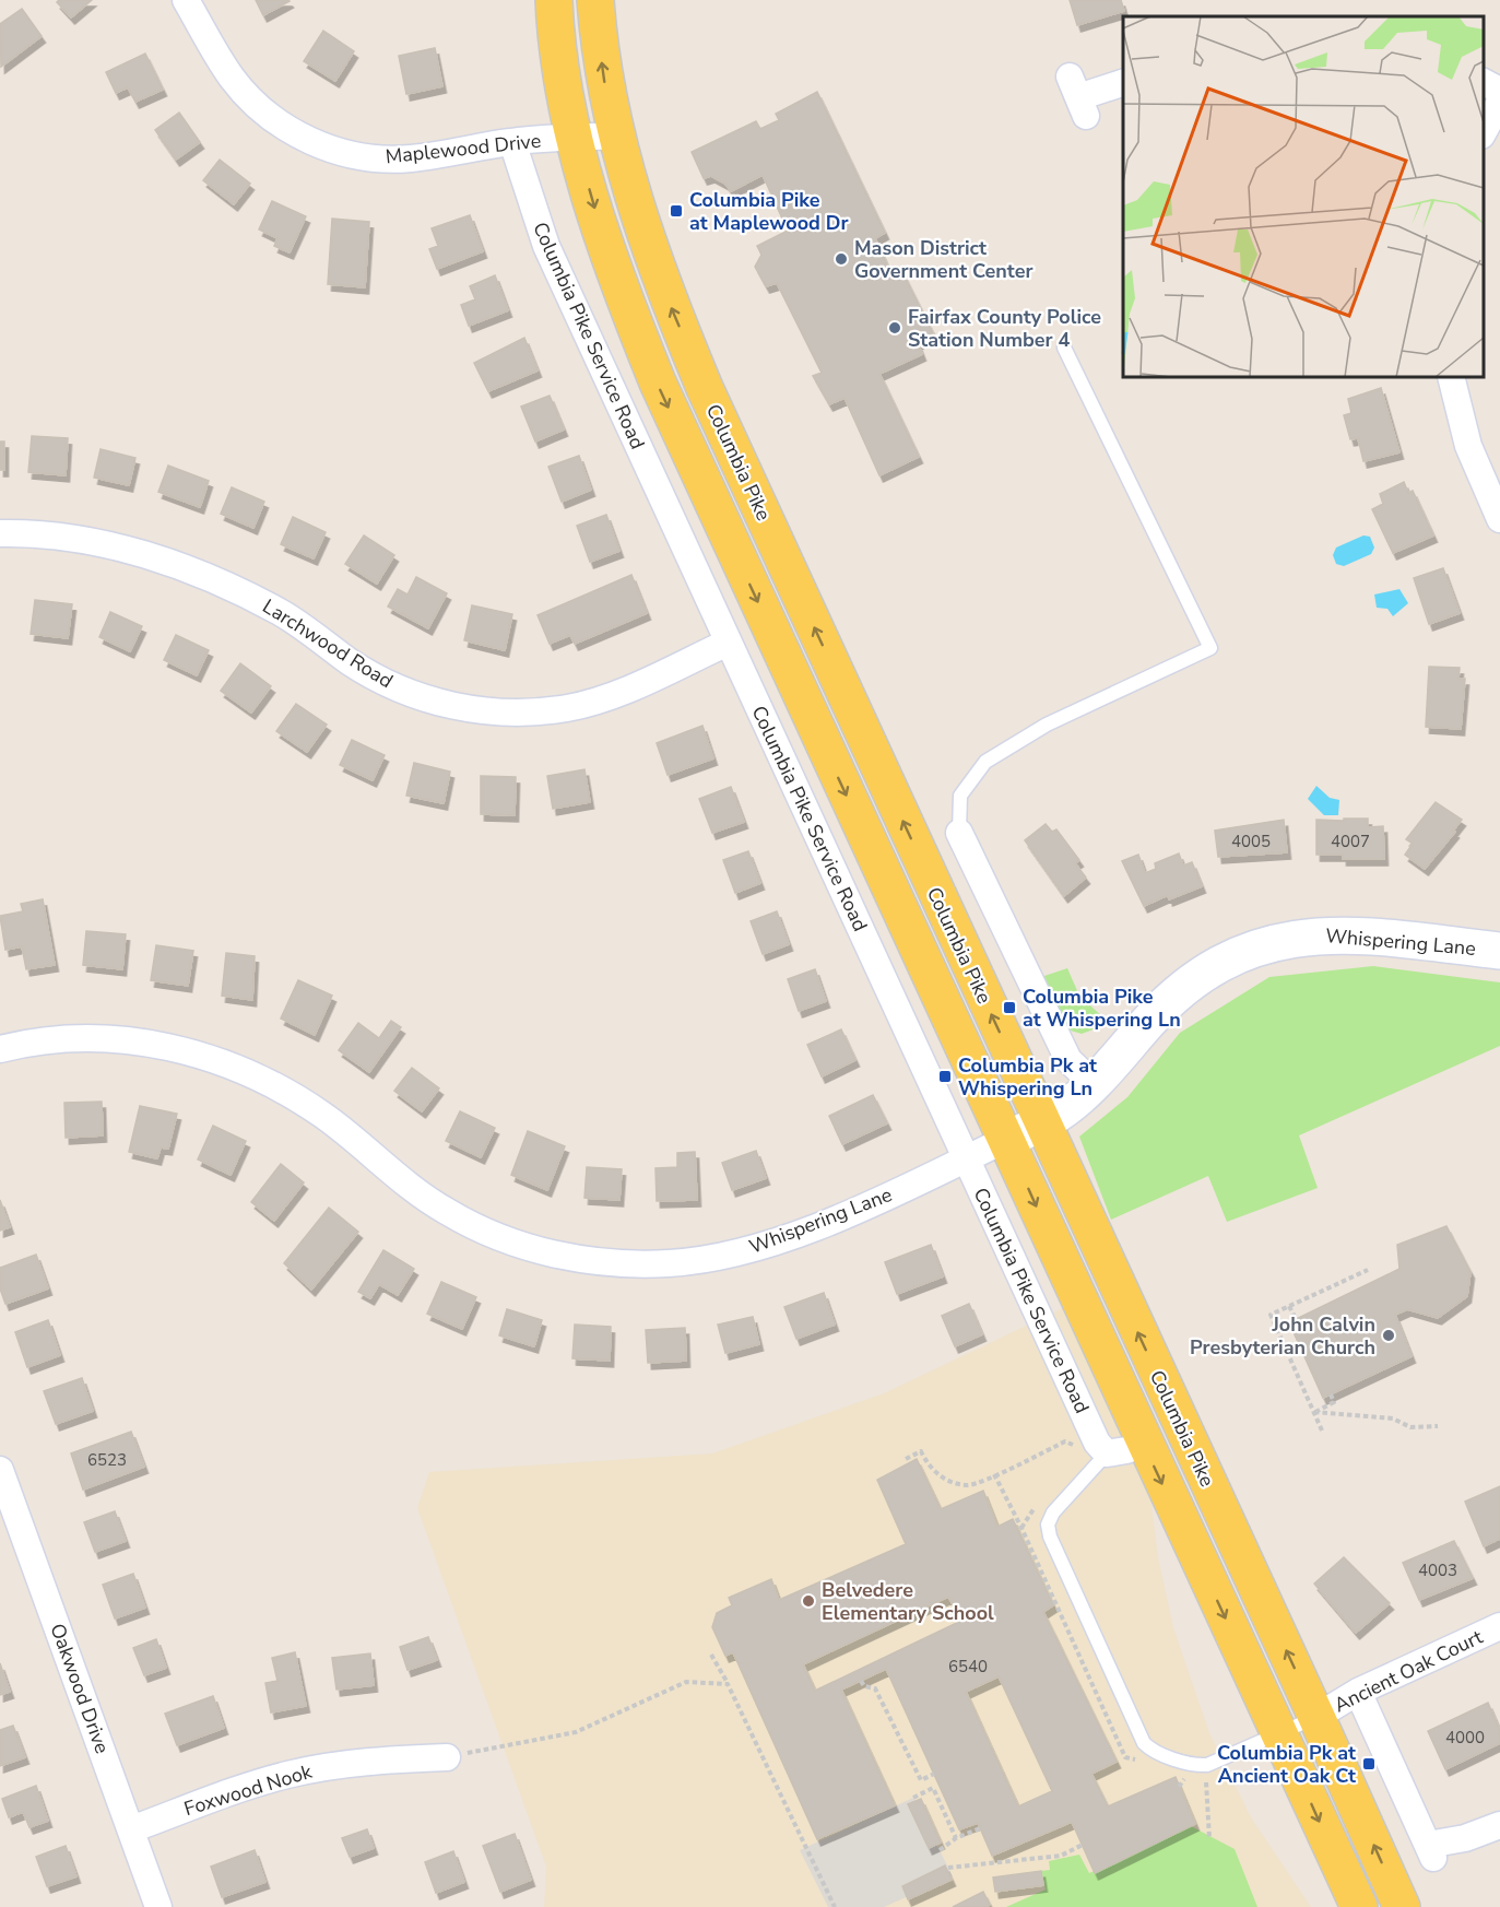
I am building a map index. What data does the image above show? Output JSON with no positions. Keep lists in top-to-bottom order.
{
  "streets": {
    "main road": ["Columbia Pike"],
    "street": [
      "Maplewood Drive",
      "Columbia Pike Service Road",
      "Larchwood Road",
      "Whispering Lane",
      "Ancient Oak Court",
      "Oakwood Drive",
      "Foxwood Nook"
    ]
  },
  "crossings": [
    ["Maplewood Drive", "Columbia Pike Service Road"],
    ["Maplewood Drive", "Columbia Pike"],
    ["Columbia Pike Service Road", "Larchwood Road"],
    ["Columbia Pike Service Road", "Whispering Lane"],
    ["Columbia Pike", "Whispering Lane"],
    ["Columbia Pike", "Ancient Oak Court"],
    ["Oakwood Drive", "Foxwood Nook"]
  ],
  "places": {
    "transit": [
      "Columbia Pike at Maplewood Dr",
      "Columbia Pike at Whispering Ln",
      "Columbia Pk at Whispering Ln",
      "Columbia Pk at Ancient Oak Ct"
    ],
    "other": [
      "Mason District Government Center",
      "Fairfax County Police Station Number 4",
      "John Calvin Presbyterian Church",
      "Belvedere Elementary School"
    ]
  },
  "house_numbers": [
    "4005",
    "4007",
    "6523",
    "4003",
    "6540",
    "4000"
  ]
}
